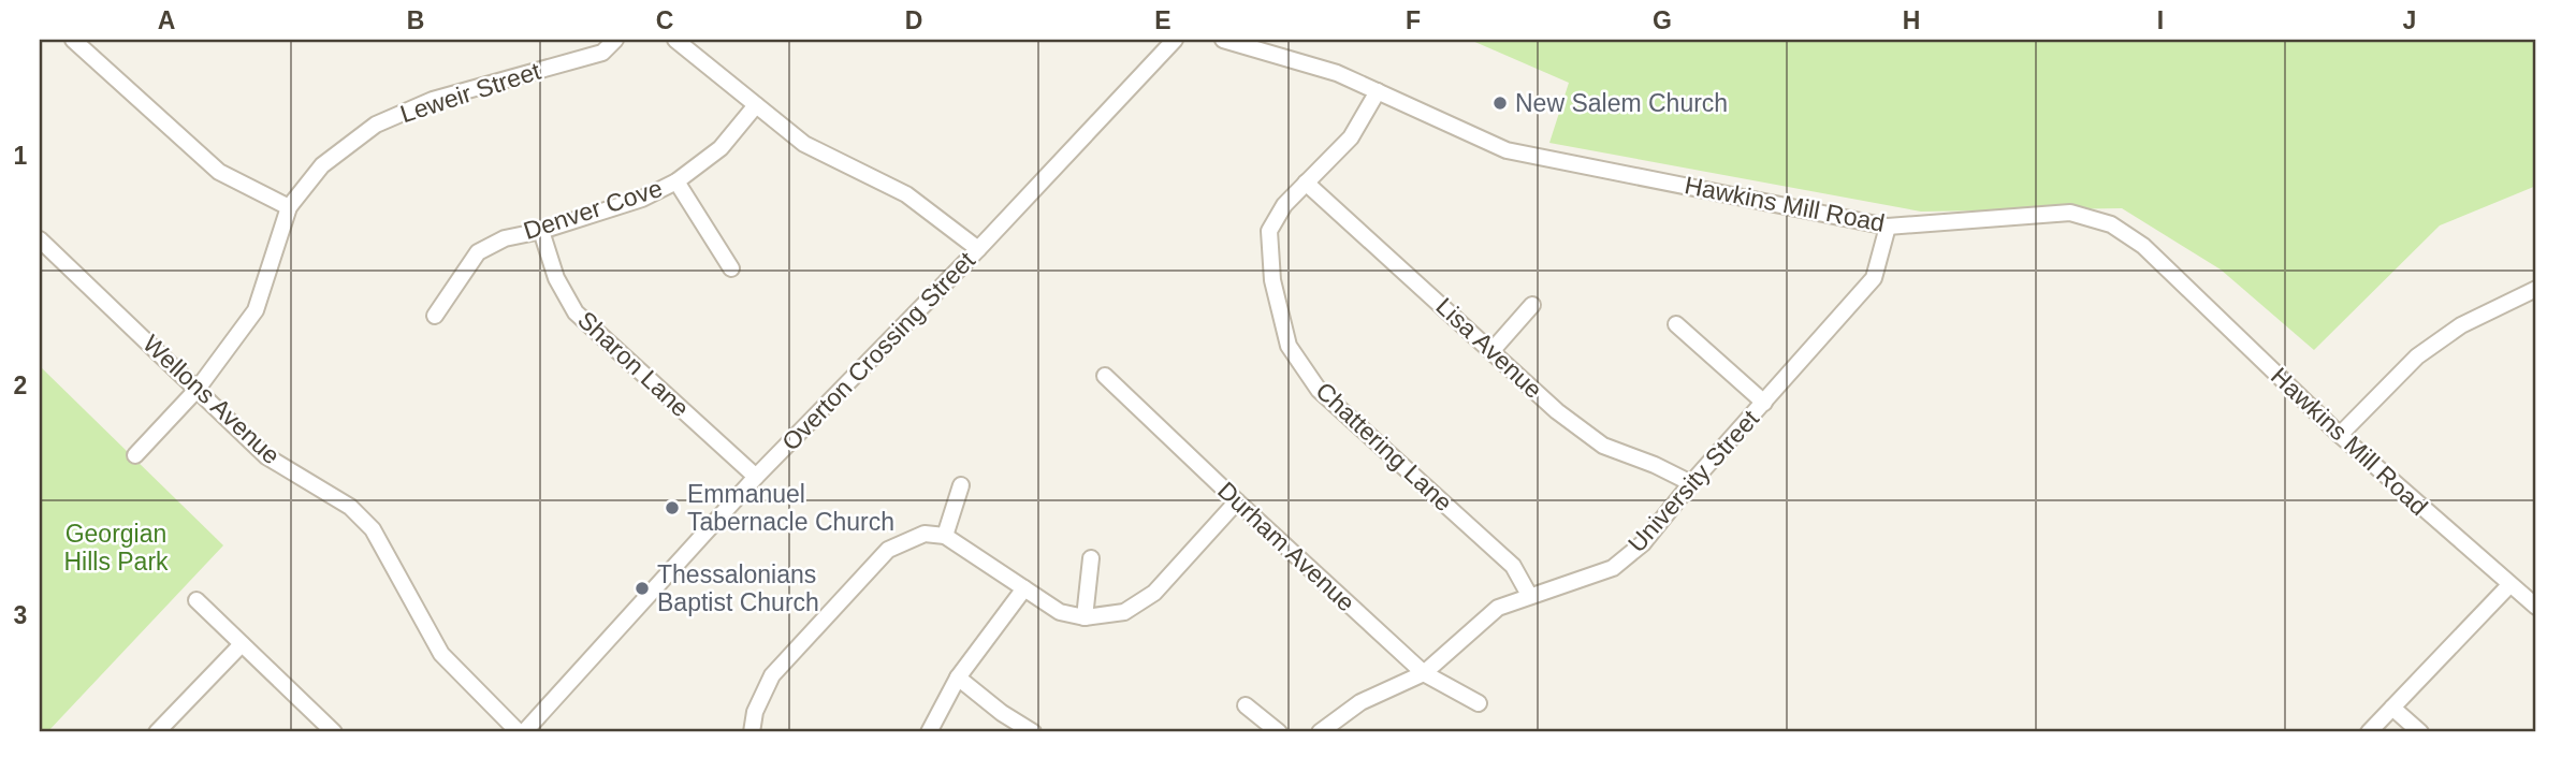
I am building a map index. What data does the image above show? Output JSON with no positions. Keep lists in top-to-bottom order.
{
  "streets": {
    "street": [
      "Leweir Street",
      "Hawkins Mill Road",
      "Denver Cove",
      "Lisa Avenue",
      "Overton Crossing Street",
      "Sharon Lane",
      "Wellons Avenue",
      "Chattering Lane",
      "University Street",
      "Durham Avenue"
    ]
  },
  "crossings": [
    ["Leweir Street", "Wellons Avenue"],
    ["Hawkins Mill Road", "Chattering Lane"],
    ["Hawkins Mill Road", "University Street"],
    ["Denver Cove", "Sharon Lane"],
    ["Lisa Avenue", "Chattering Lane"],
    ["Lisa Avenue", "University Street"],
    ["Overton Crossing Street", "Sharon Lane"],
    ["Overton Crossing Street", "Wellons Avenue"],
    ["Chattering Lane", "University Street"],
    ["University Street", "Durham Avenue"]
  ],
  "parks": ["Georgian Hills Park"],
  "places": ["New Salem Church", "Emmanuel Tabernacle Church", "Thessalonians Baptist Church"],
  "grid": {
    "columns": [
      "A",
      "B",
      "C",
      "D",
      "E",
      "F",
      "G",
      "H",
      "I",
      "J"
    ],
    "rows": ["1", "2", "3"]
  }
}
